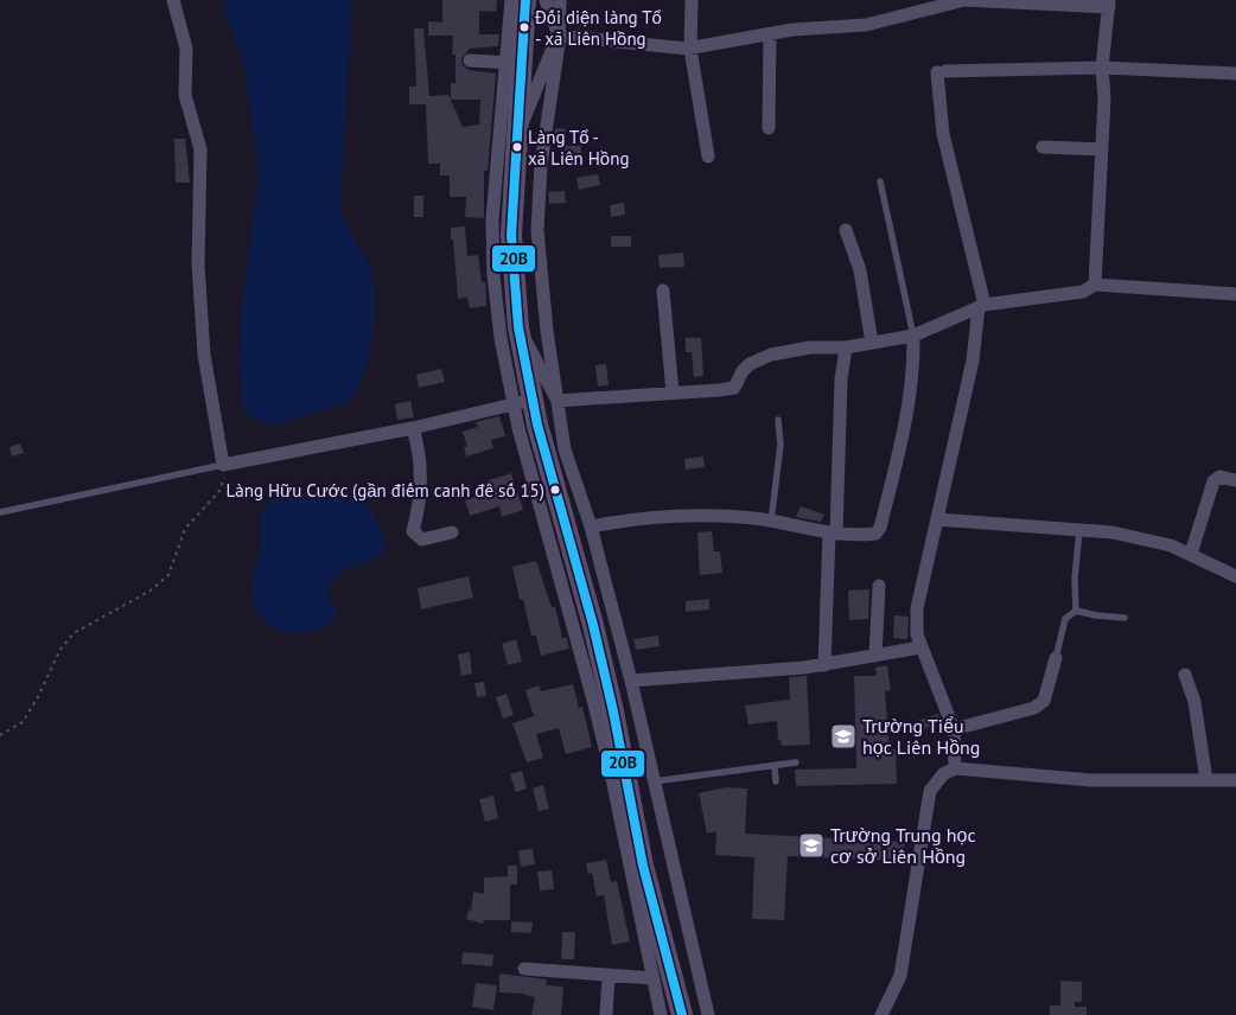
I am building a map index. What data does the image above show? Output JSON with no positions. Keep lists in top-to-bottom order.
{
  "places": {
    "other": ["Đối diện làng Tổ - xã Liên Hồng", "Làng Tổ - xã Liên Hồng", "Làng Hữu Cước (gần điếm canh đê số 15)"],
    "school or university": ["Trường Tiểu học Liên Hồng", "Trường Trung học cơ sở Liên Hồng"]
  },
  "lines": ["transit line 20B"]
}
